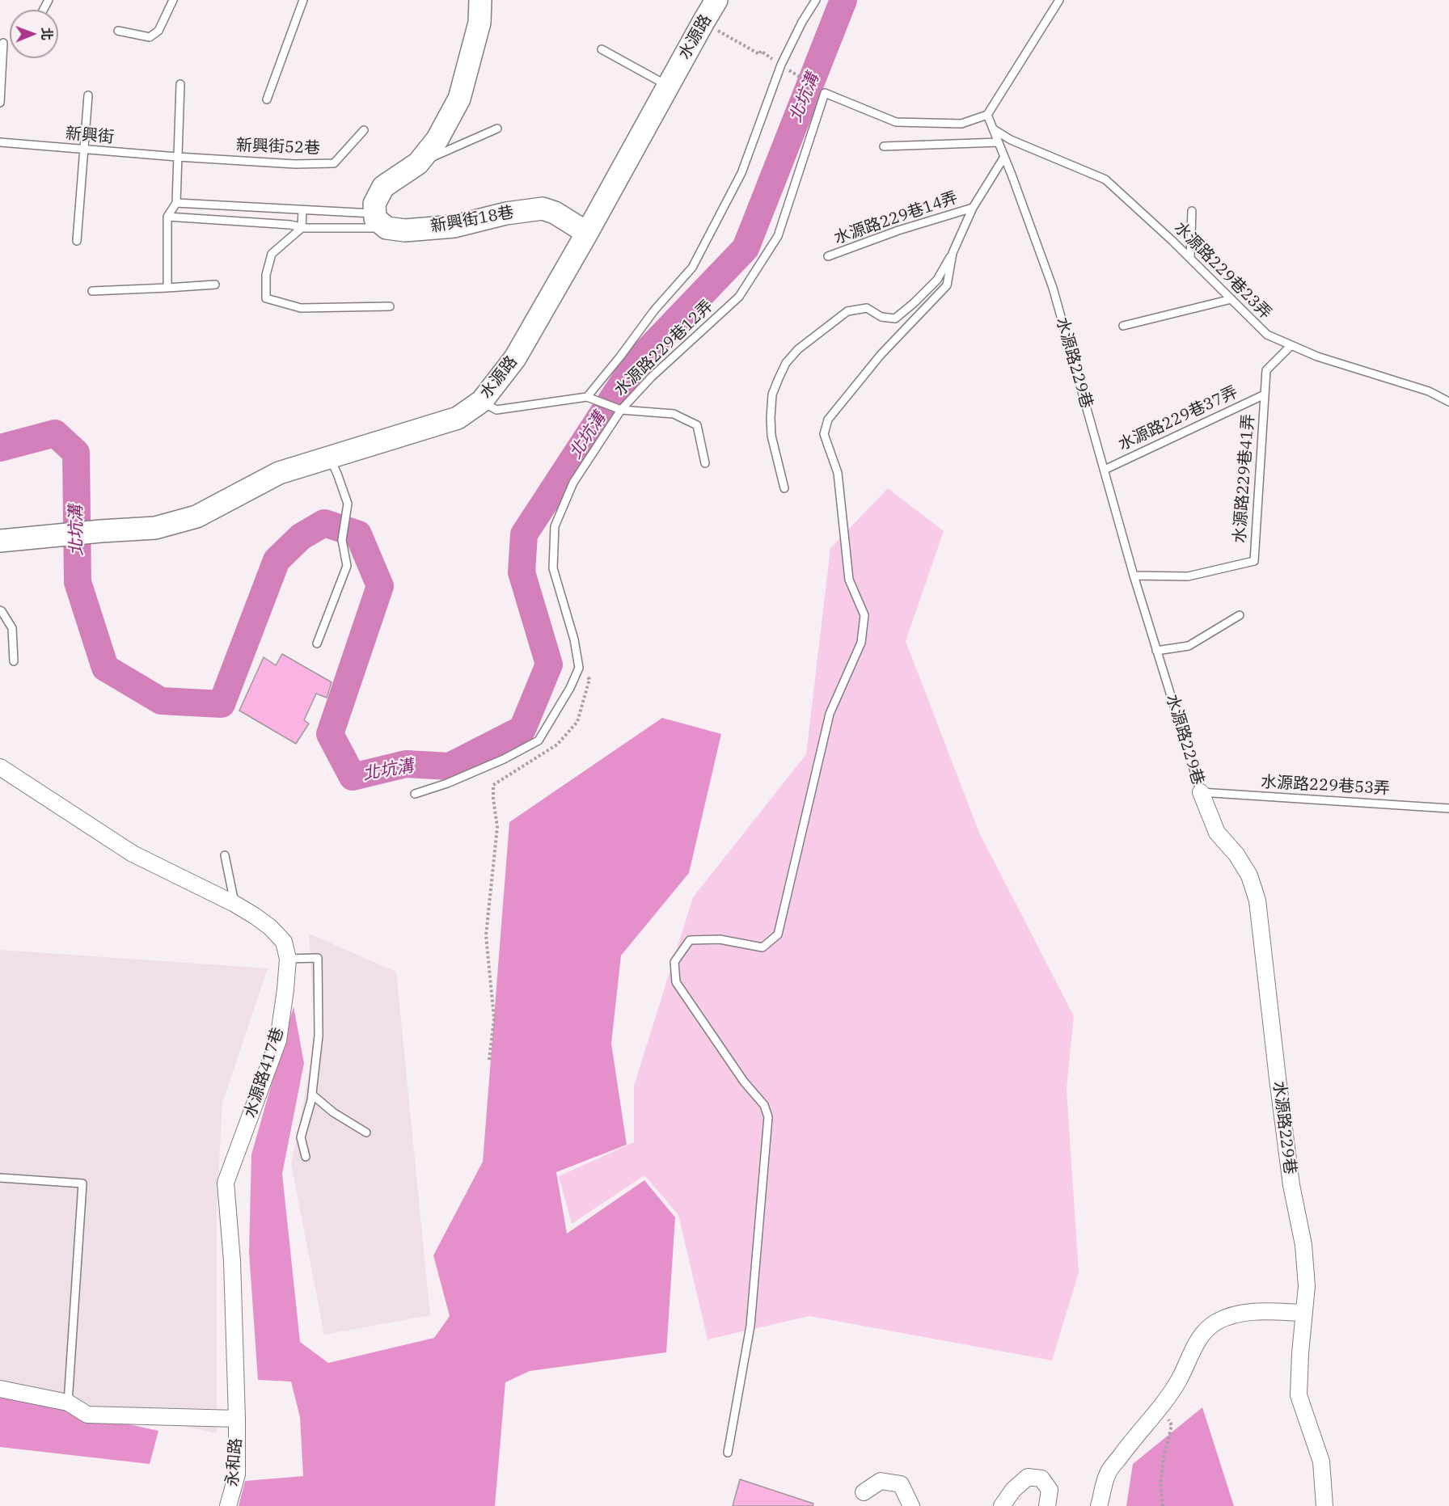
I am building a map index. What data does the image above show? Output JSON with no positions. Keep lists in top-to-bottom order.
{
  "streets": {
    "street": [
      "水源路",
      "新興街18巷",
      "水源路229巷",
      "水源路417巷",
      "永和路"
    ],
    "lane": [
      "新興街",
      "新興街52巷",
      "水源路229巷14弄",
      "水源路229巷23弄",
      "水源路229巷12弄",
      "水源路229巷37弄",
      "水源路229巷41弄",
      "水源路229巷53弄"
    ]
  },
  "crossings": [
    ["水源路", "新興街18巷"],
    ["新興街", "新興街52巷"],
    ["水源路229巷23弄", "水源路229巷"],
    ["水源路229巷23弄", "水源路229巷41弄"],
    ["水源路229巷", "水源路229巷37弄"],
    ["水源路229巷", "水源路229巷41弄"],
    ["水源路229巷", "水源路229巷53弄"],
    ["水源路229巷37弄", "水源路229巷41弄"],
    ["水源路417巷", "永和路"]
  ],
  "water": ["北坑溝"],
  "north": "right"
}
